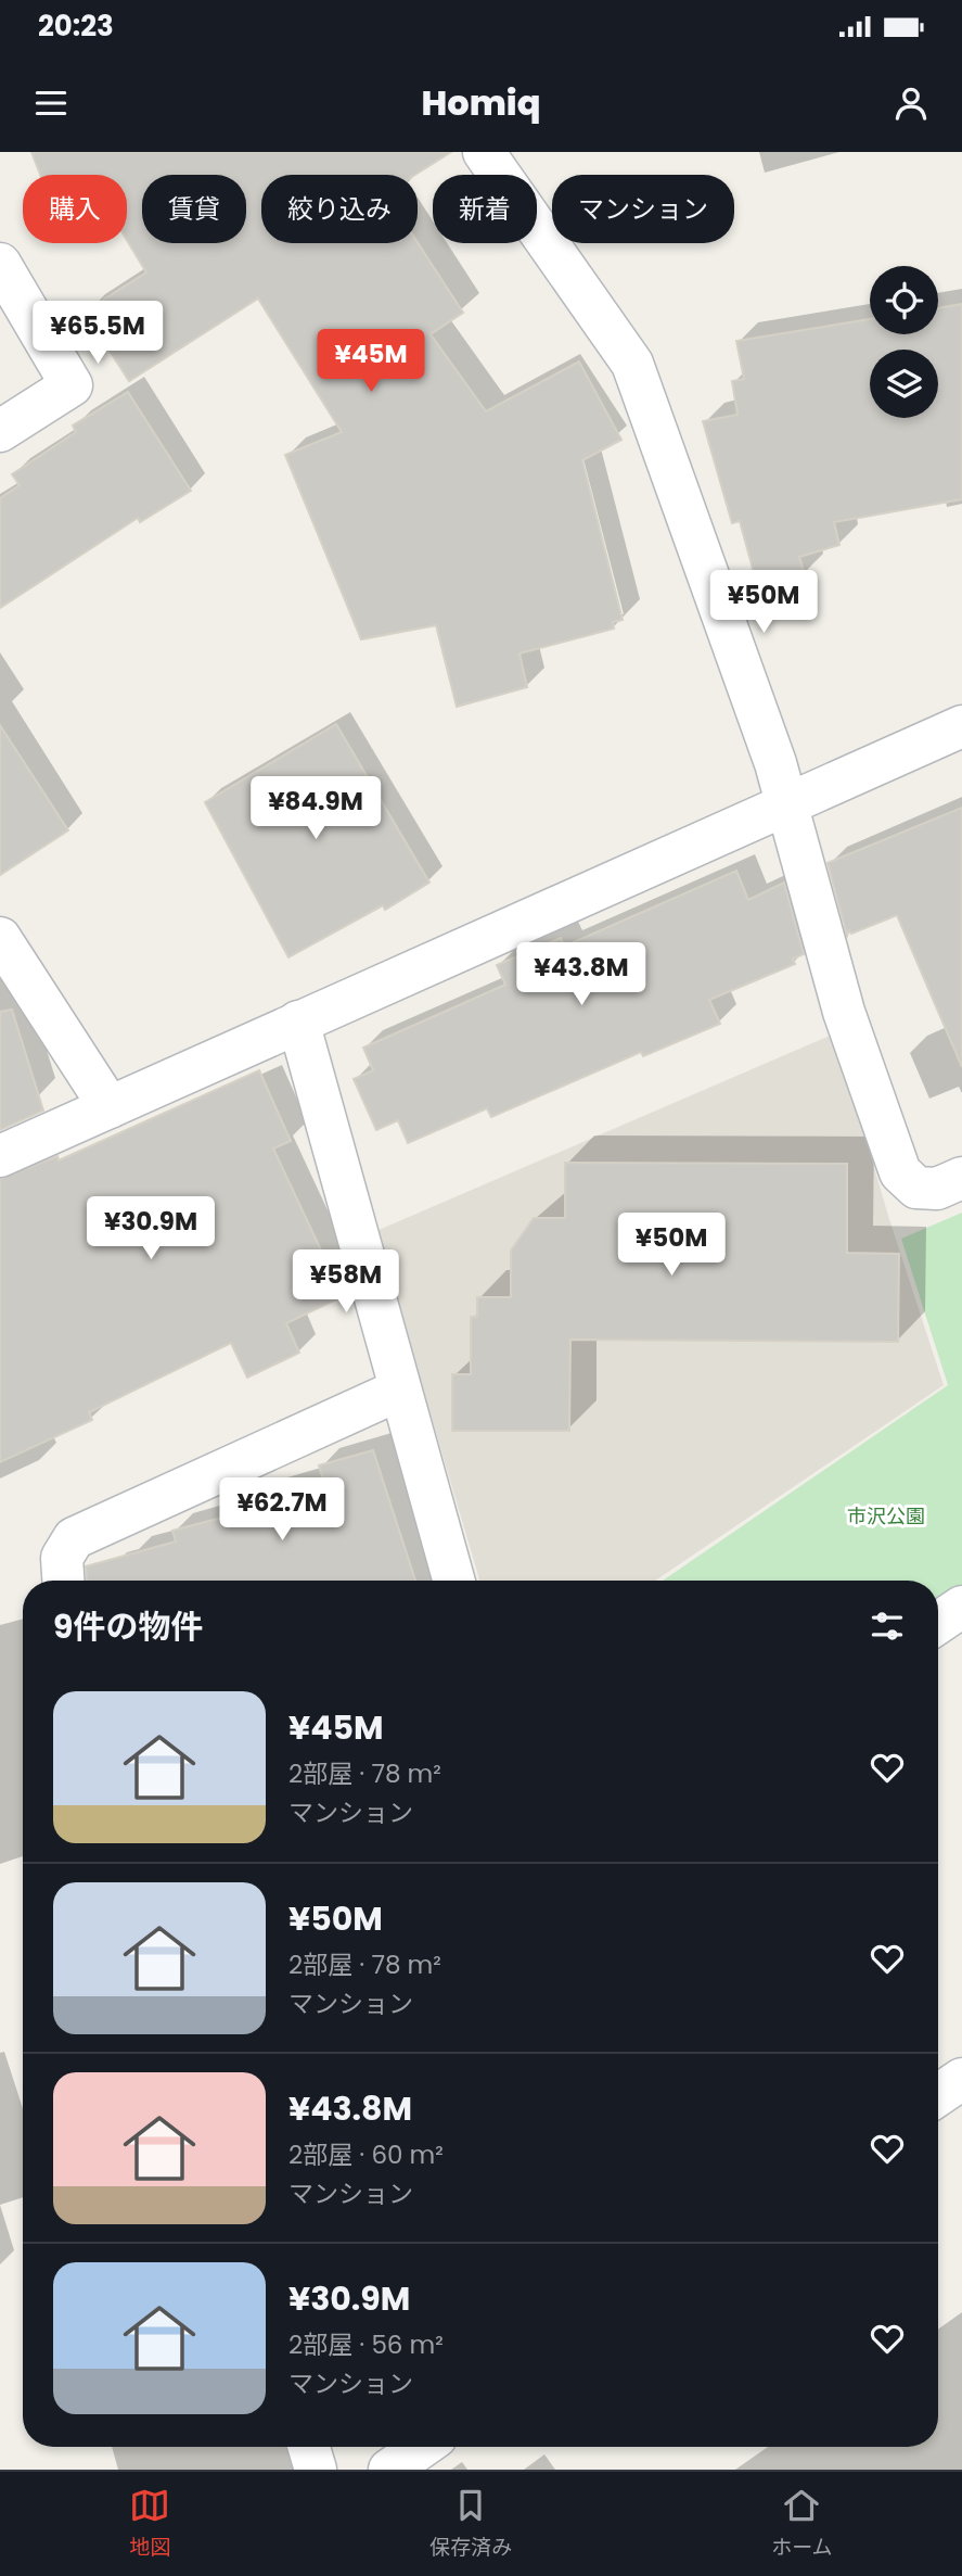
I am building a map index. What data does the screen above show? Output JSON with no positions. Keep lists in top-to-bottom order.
{
  "parks": ["市沢公園"],
  "page": {
    "status": "20:23",
    "header": "Homiq",
    "chip": [
      "購入",
      "賃貸",
      "絞り込み",
      "新着",
      "マンション"
    ],
    "price": [
      "¥65.5M",
      "¥45M",
      "¥50M",
      "¥84.9M",
      "¥43.8M",
      "¥30.9M",
      "¥50M",
      "¥58M",
      "¥62.7M"
    ],
    "heading": "9件の物件",
    "list": [
      {
        "name": "¥45M",
        "note": "2部屋 · 78 m² · マンション"
      },
      {
        "name": "¥50M",
        "note": "2部屋 · 78 m² · マンション"
      },
      {
        "name": "¥43.8M",
        "note": "2部屋 · 60 m² · マンション"
      },
      {
        "name": "¥30.9M",
        "note": "2部屋 · 56 m² · マンション"
      }
    ],
    "tabs": ["地図", "保存済み", "ホーム"]
  }
}
